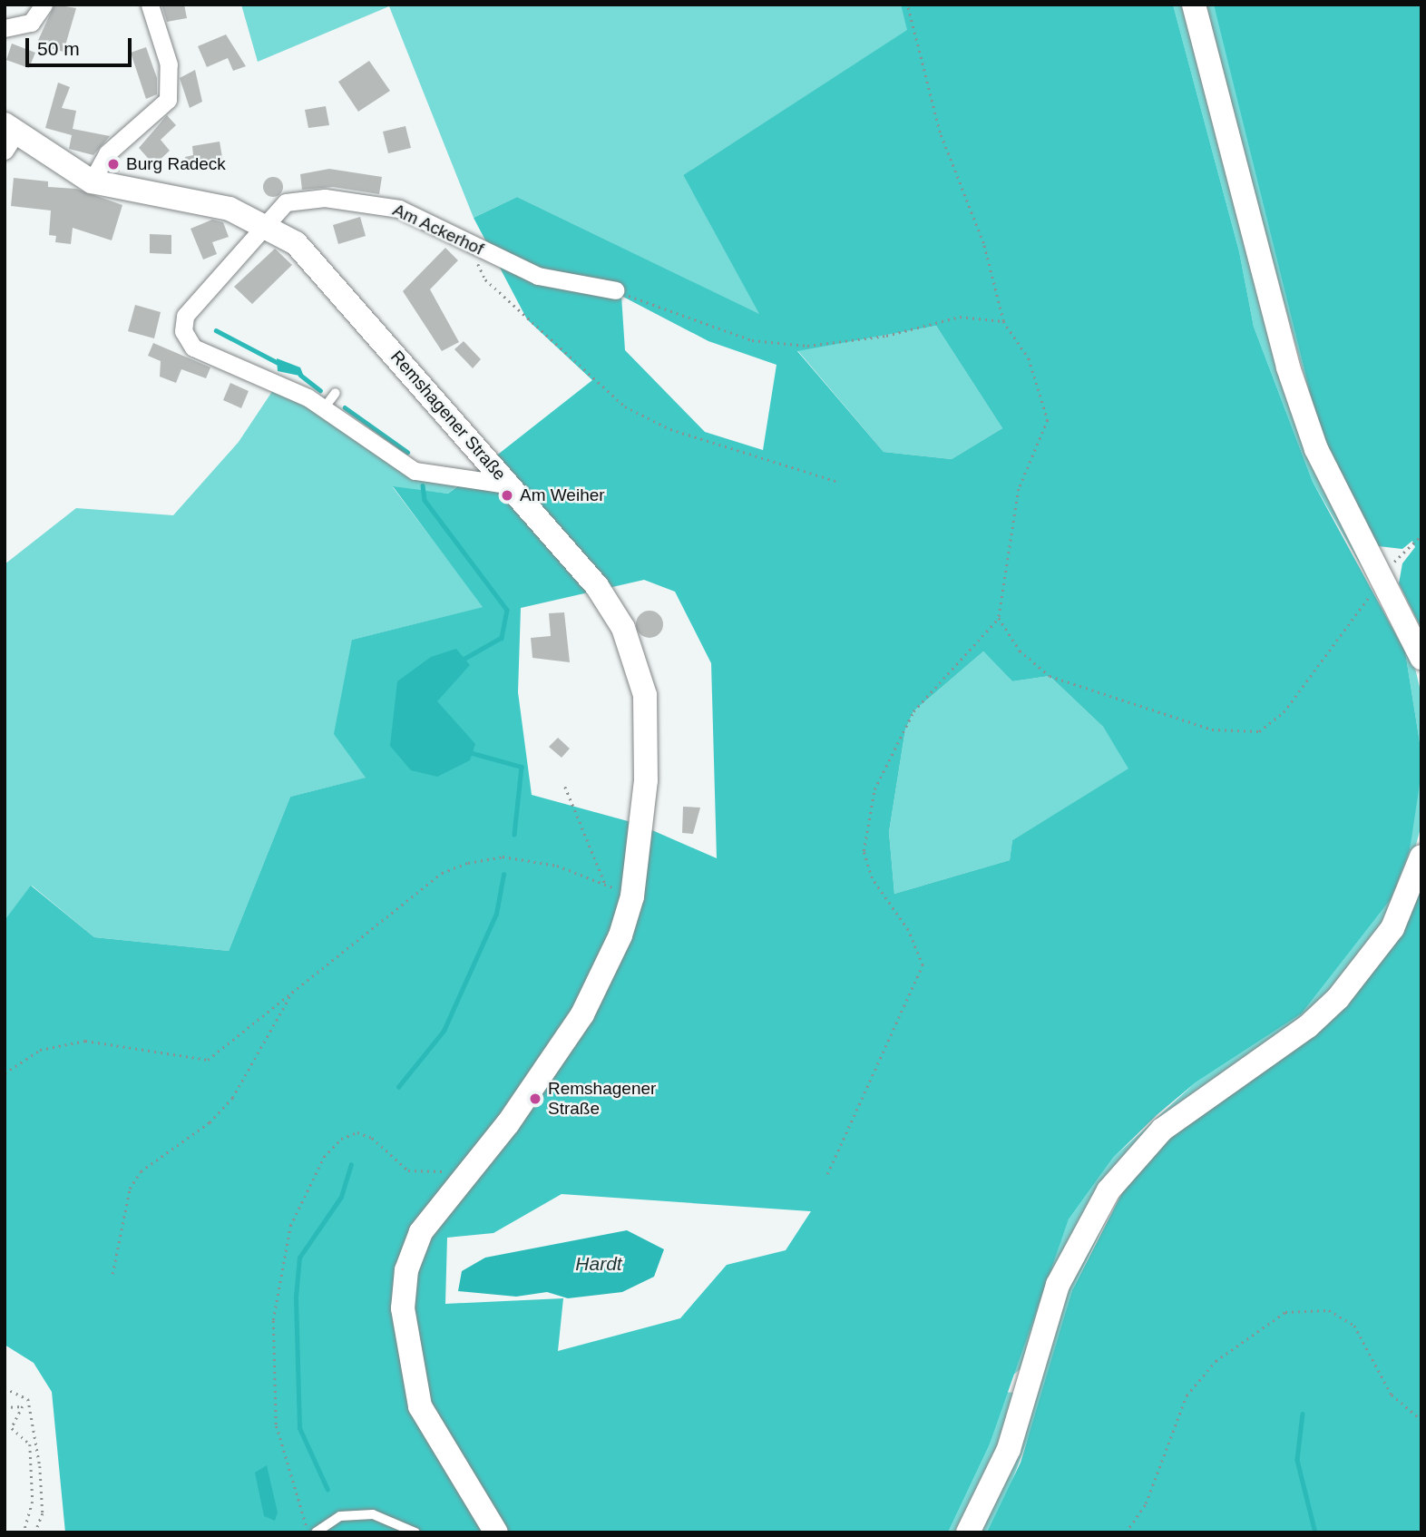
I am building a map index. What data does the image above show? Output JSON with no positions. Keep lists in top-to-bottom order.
{
  "streets": {
    "street": ["Am Ackerhof", "Remshagener Straße"]
  },
  "crossings": [
    ["Am Ackerhof", "Remshagener Straße"]
  ],
  "water": ["Hardt"],
  "places": ["Burg Radeck", "Am Weiher", "Remshagener Straße"],
  "scale_bar": "50 m"
}
